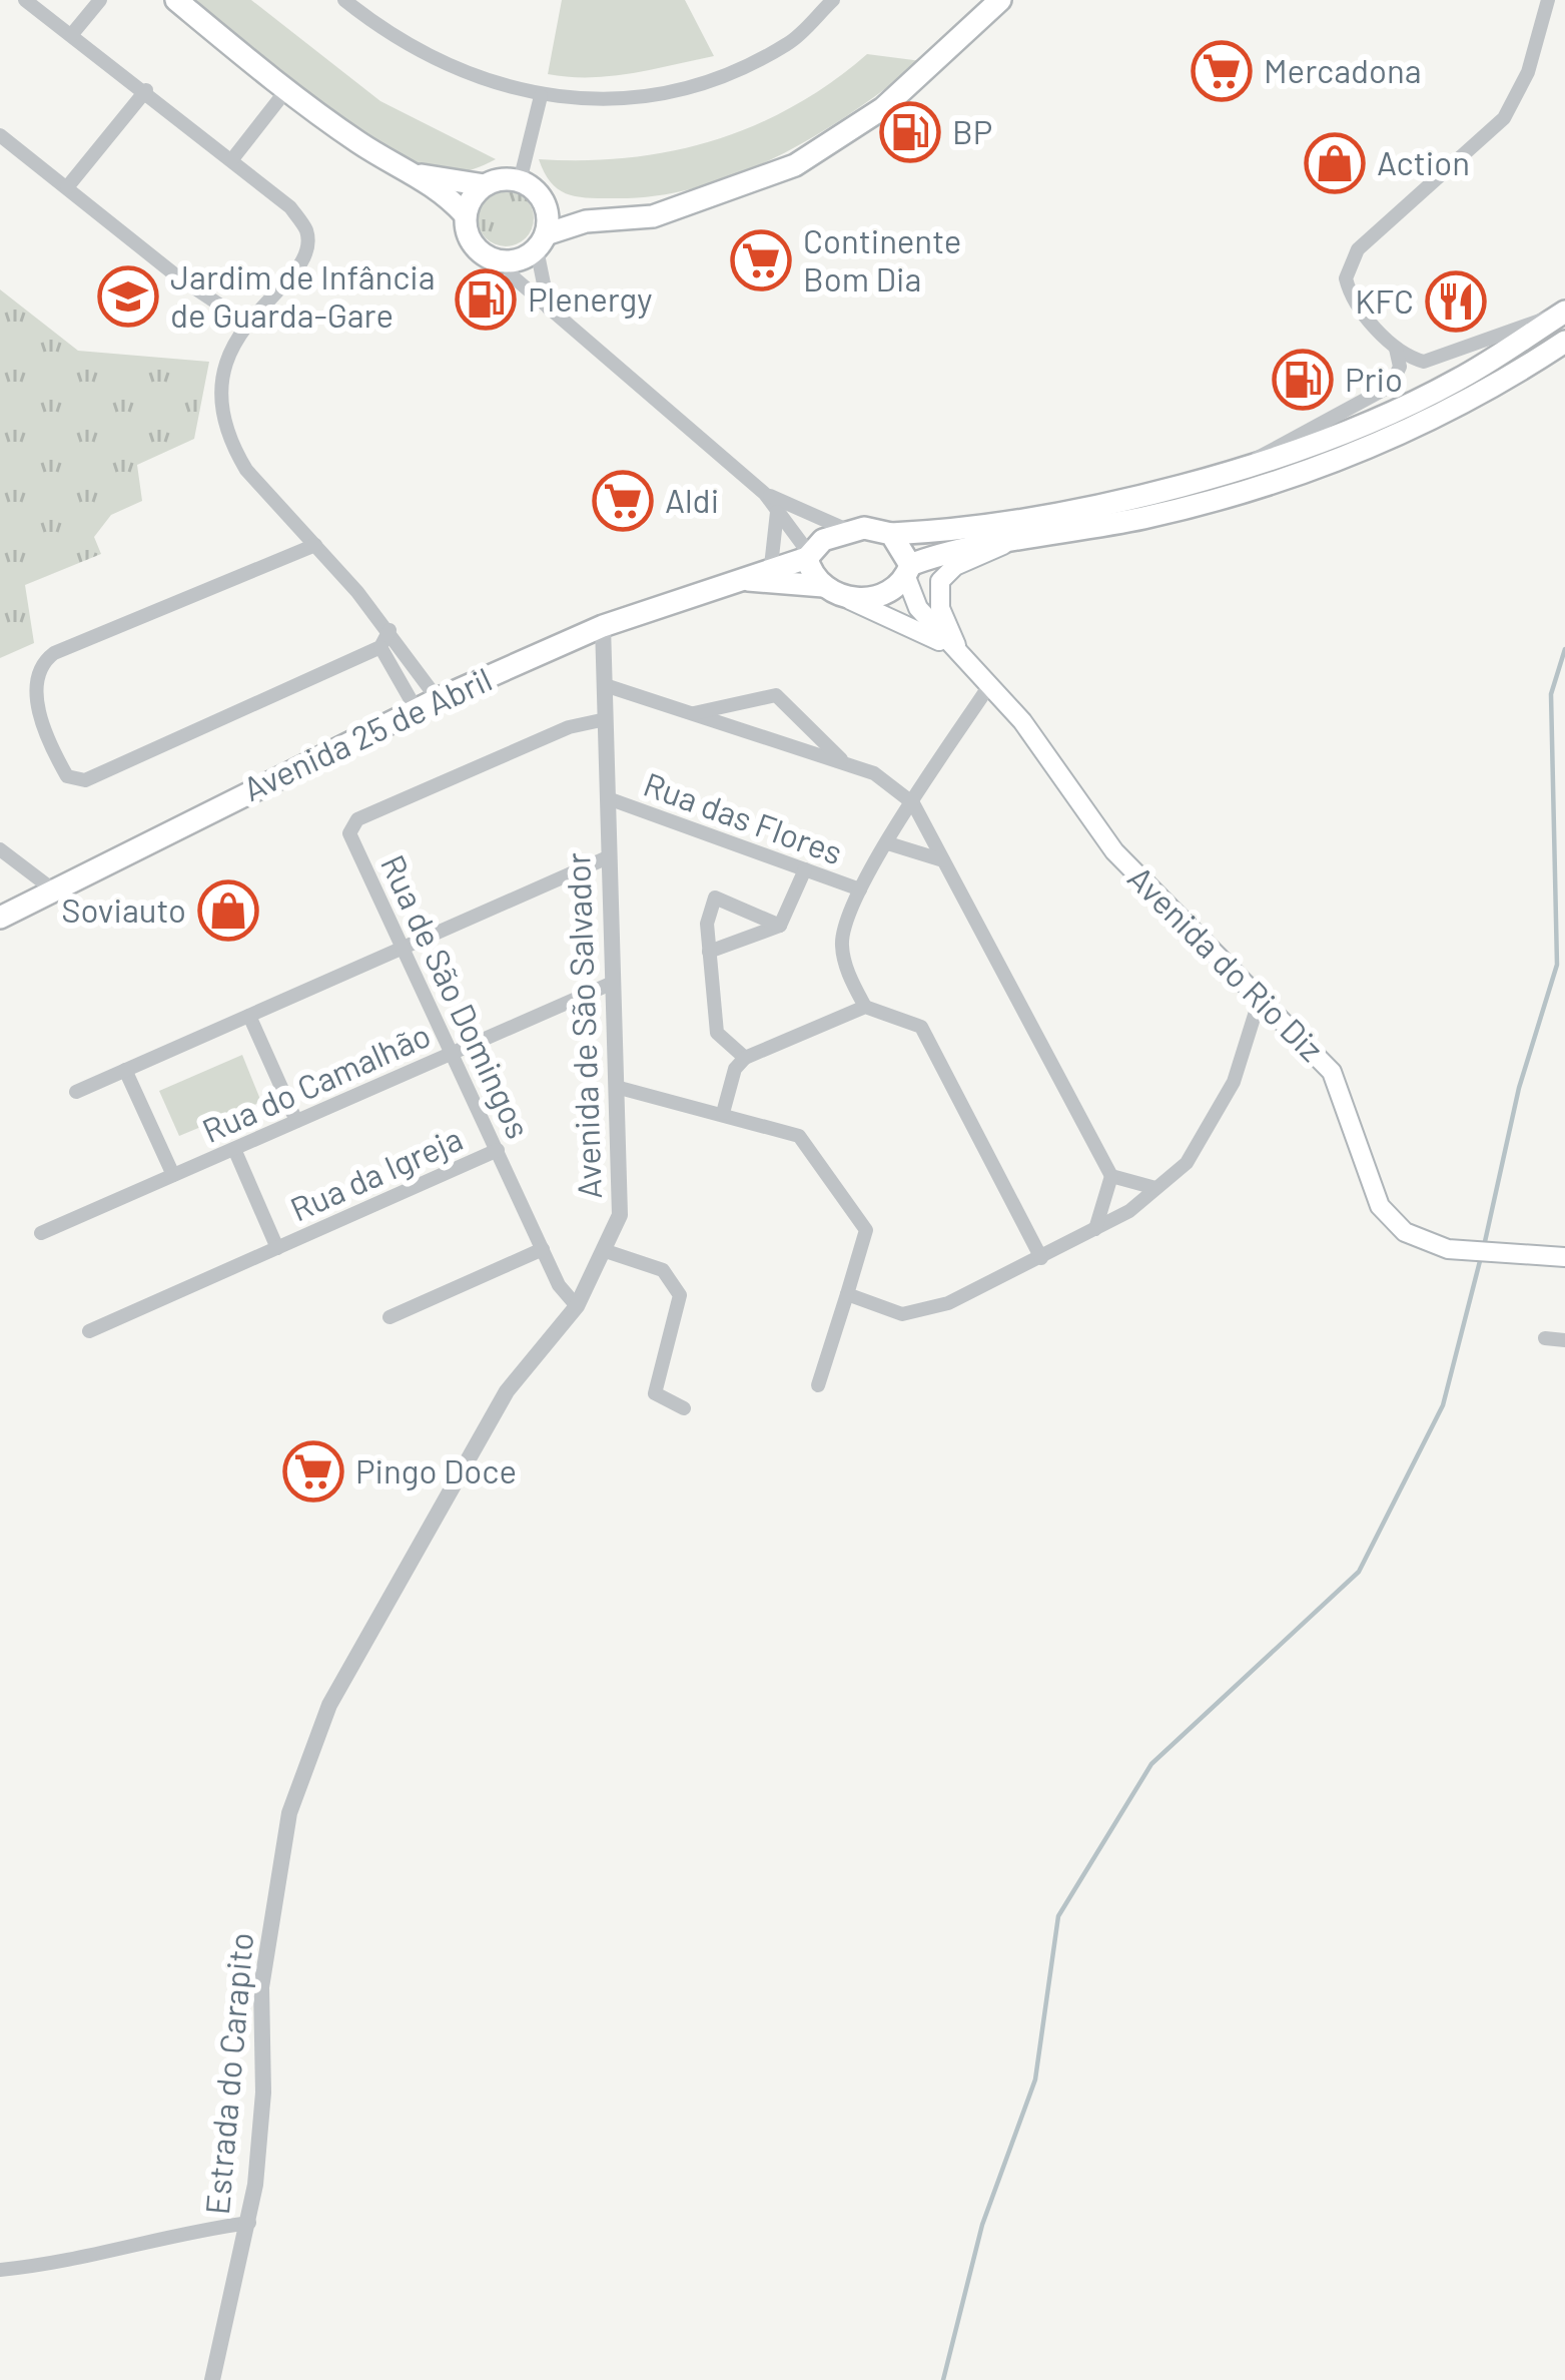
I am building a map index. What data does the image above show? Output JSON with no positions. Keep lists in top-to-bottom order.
{
  "streets": {
    "main road": ["Avenida 25 de Abril", "Avenida do Rio Diz"],
    "street": [
      "Rua das Flores",
      "Rua de São Domingos",
      "Avenida de São Salvador",
      "Rua do Camalhão",
      "Rua da Igreja",
      "Estrada do Carapito"
    ]
  },
  "crossings": [
    ["Avenida 25 de Abril", "Avenida do Rio Diz"],
    ["Avenida 25 de Abril", "Avenida de São Salvador"],
    ["Rua das Flores", "Avenida de São Salvador"],
    ["Rua de São Domingos", "Avenida de São Salvador"],
    ["Rua de São Domingos", "Rua do Camalhão"],
    ["Rua de São Domingos", "Rua da Igreja"],
    ["Avenida de São Salvador", "Rua do Camalhão"],
    ["Avenida de São Salvador", "Estrada do Carapito"],
    ["Rua do Camalhão", "Rua da Igreja"]
  ],
  "places": {
    "supermarket": [
      "Mercadona",
      "Continente Bom Dia",
      "Aldi",
      "Pingo Doce"
    ],
    "fuel station": ["BP", "Plenergy", "Prio"],
    "shop": ["Action", "Soviauto"],
    "school or university": ["Jardim de Infância de Guarda-Gare"],
    "restaurant": ["KFC"]
  }
}
